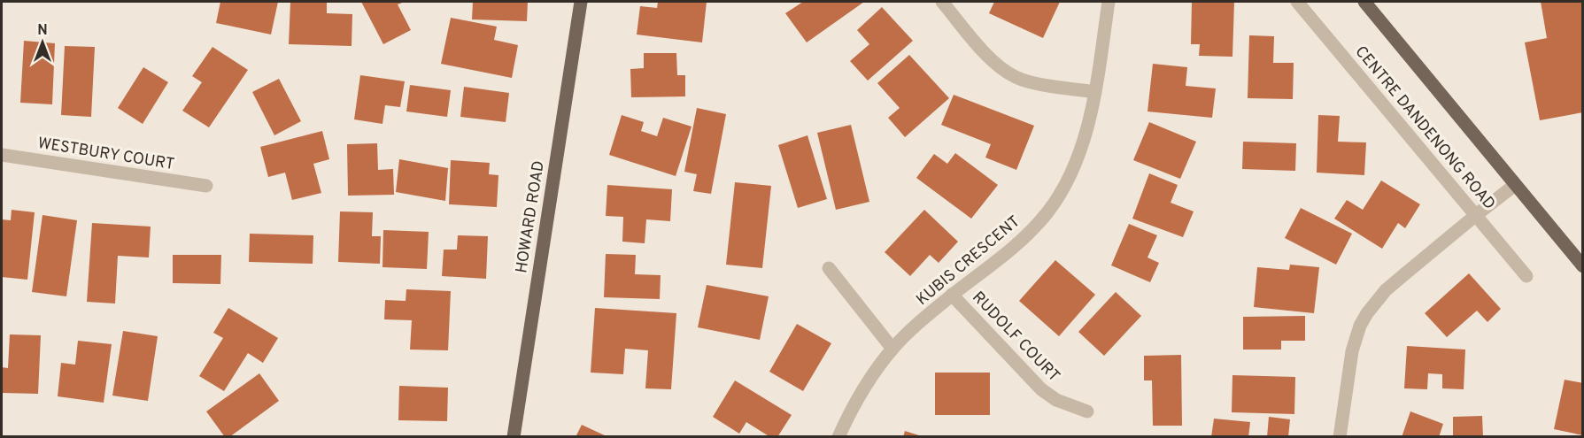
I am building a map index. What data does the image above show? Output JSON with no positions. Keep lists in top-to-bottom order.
{
  "streets": {
    "main road": ["CENTRE DANDENONG ROAD", "HOWARD ROAD"],
    "street": ["WESTBURY COURT", "KUBIS CRESCENT", "RUDOLF COURT"]
  },
  "crossings": [
    ["KUBIS CRESCENT", "RUDOLF COURT"]
  ],
  "north": "top"
}
